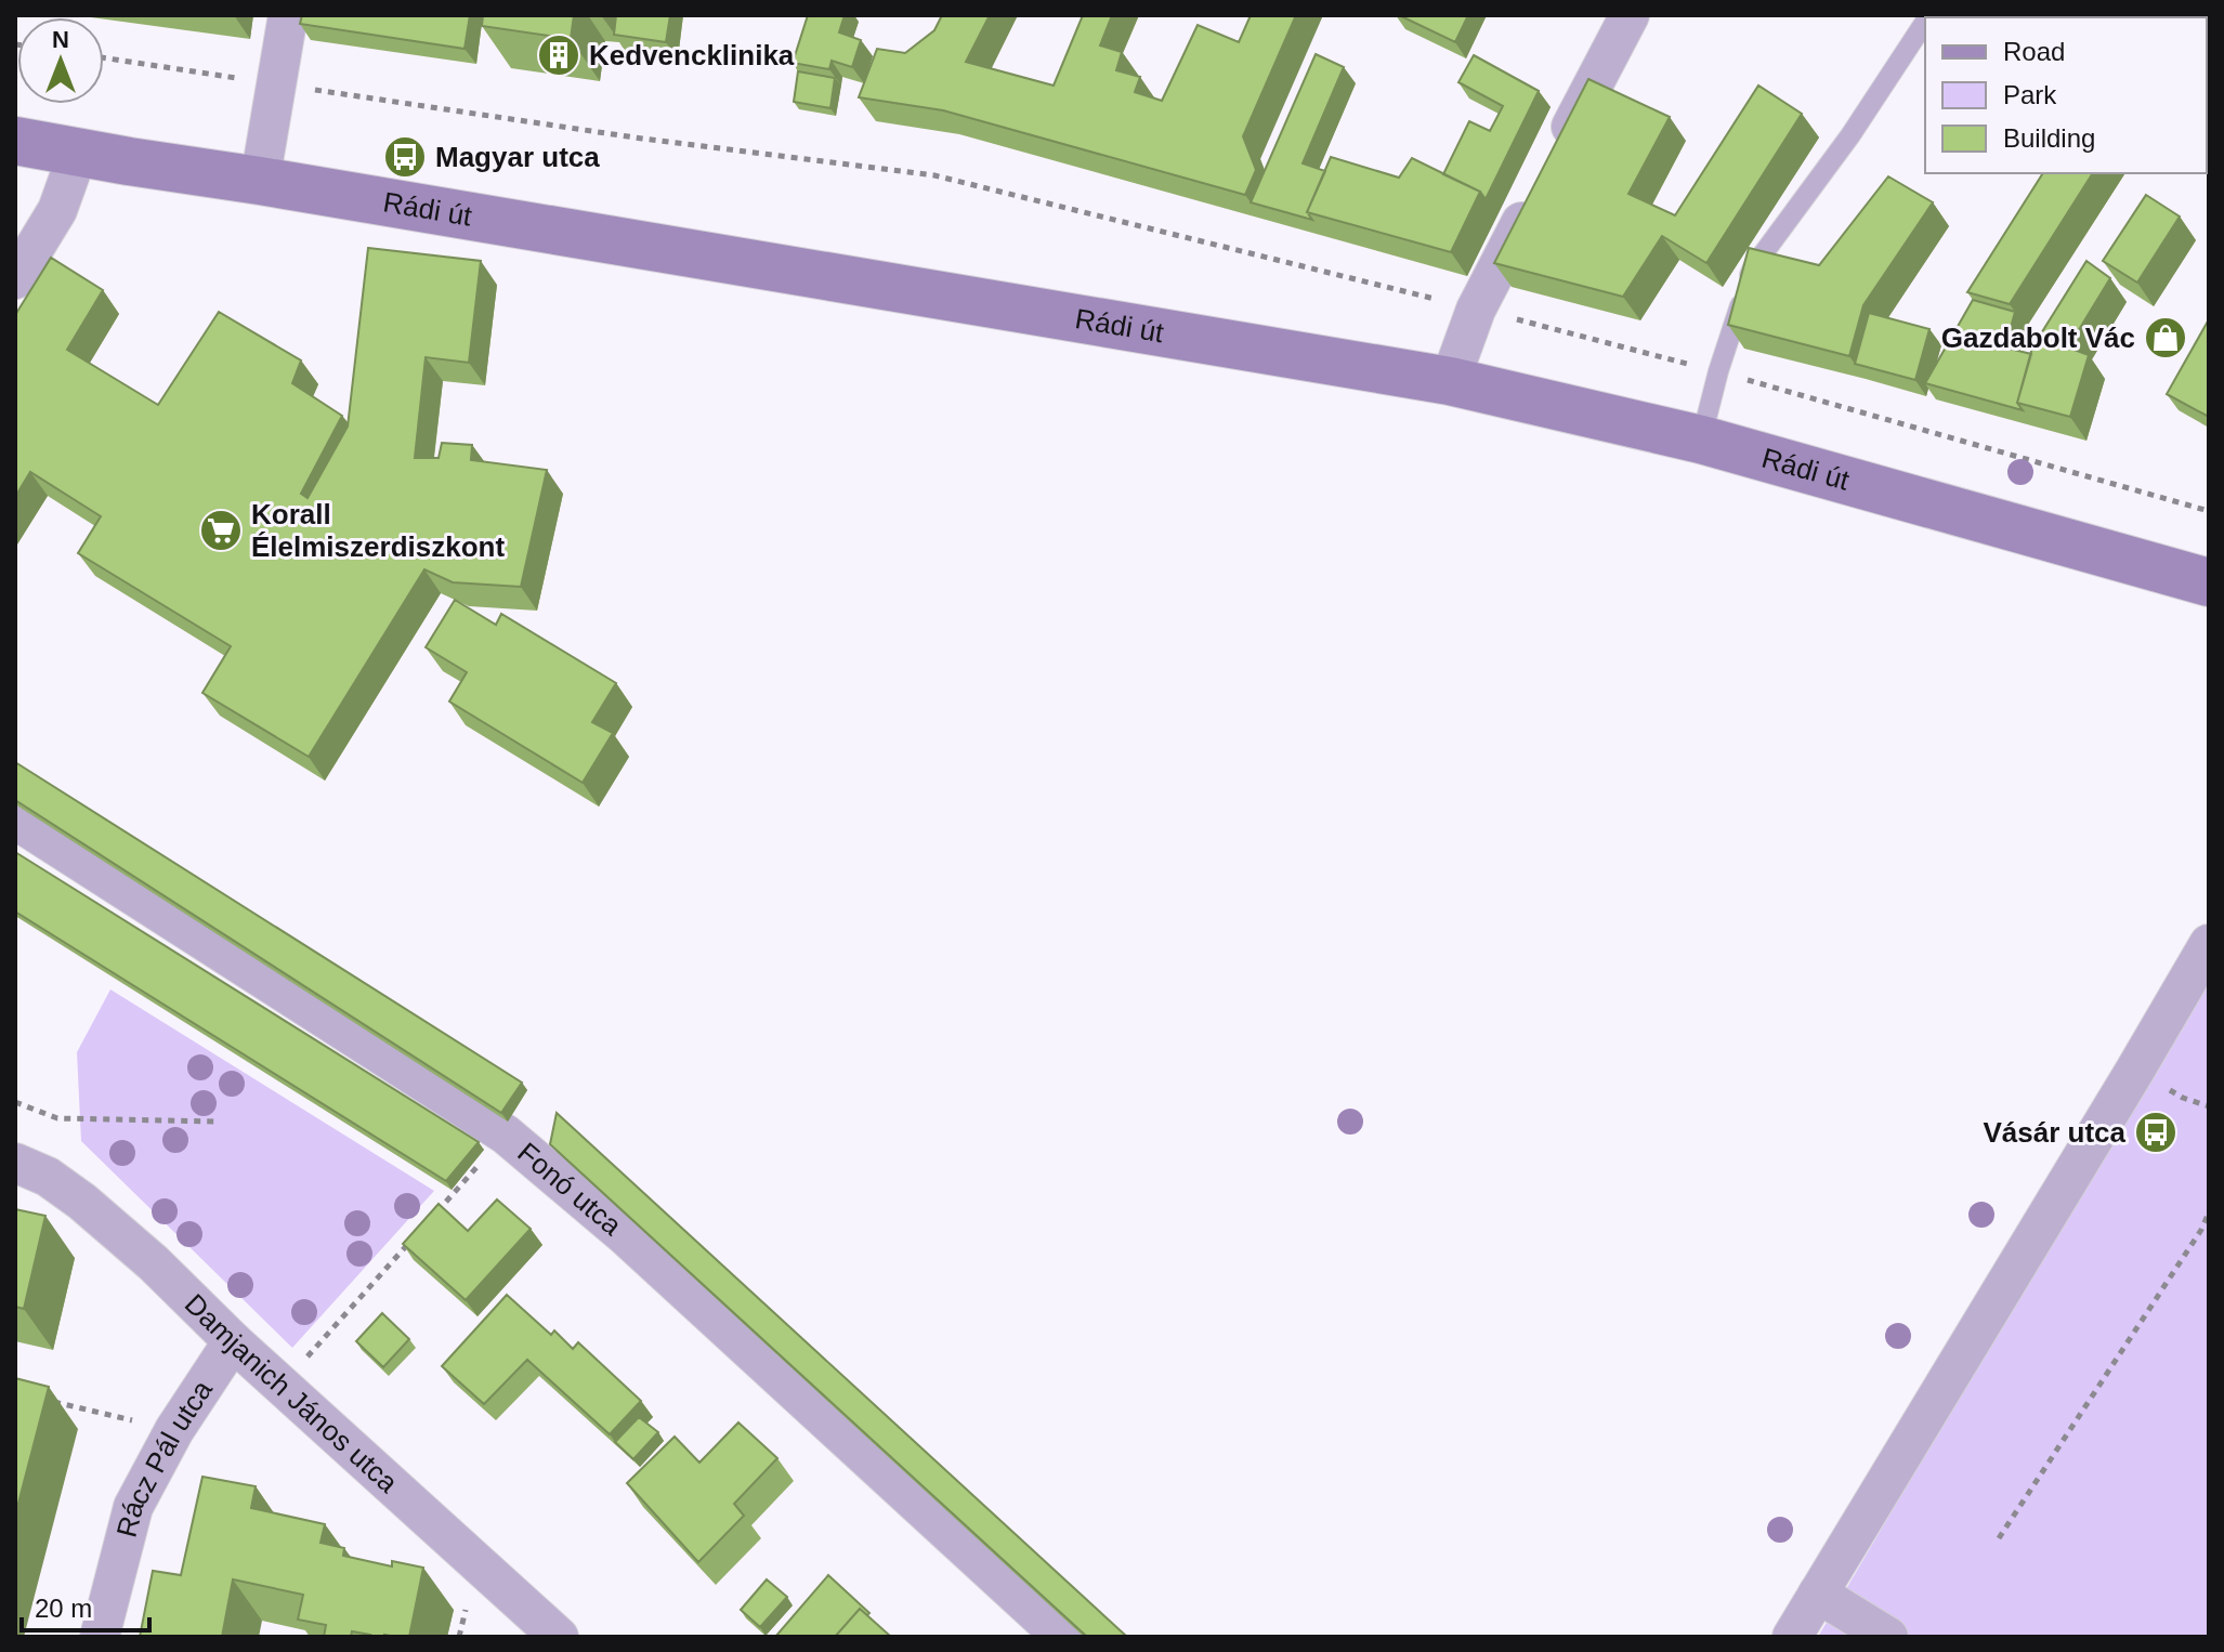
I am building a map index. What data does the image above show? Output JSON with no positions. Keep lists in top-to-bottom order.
{
  "streets": {
    "street": [
      "Rádi út",
      "Fonó utca",
      "Damjanich János utca",
      "Rácz Pál utca"
    ]
  },
  "crossings": [
    ["Damjanich János utca", "Rácz Pál utca"]
  ],
  "places": {
    "building": ["Kedvencklinika"],
    "bus stop": ["Magyar utca", "Vásár utca"],
    "shop": ["Gazdabolt Vác"],
    "supermarket": ["Korall Élelmiszerdiszkont"]
  },
  "legend": ["Road", "Park", "Building"],
  "scale_bar": "20 m",
  "north": "top"
}
